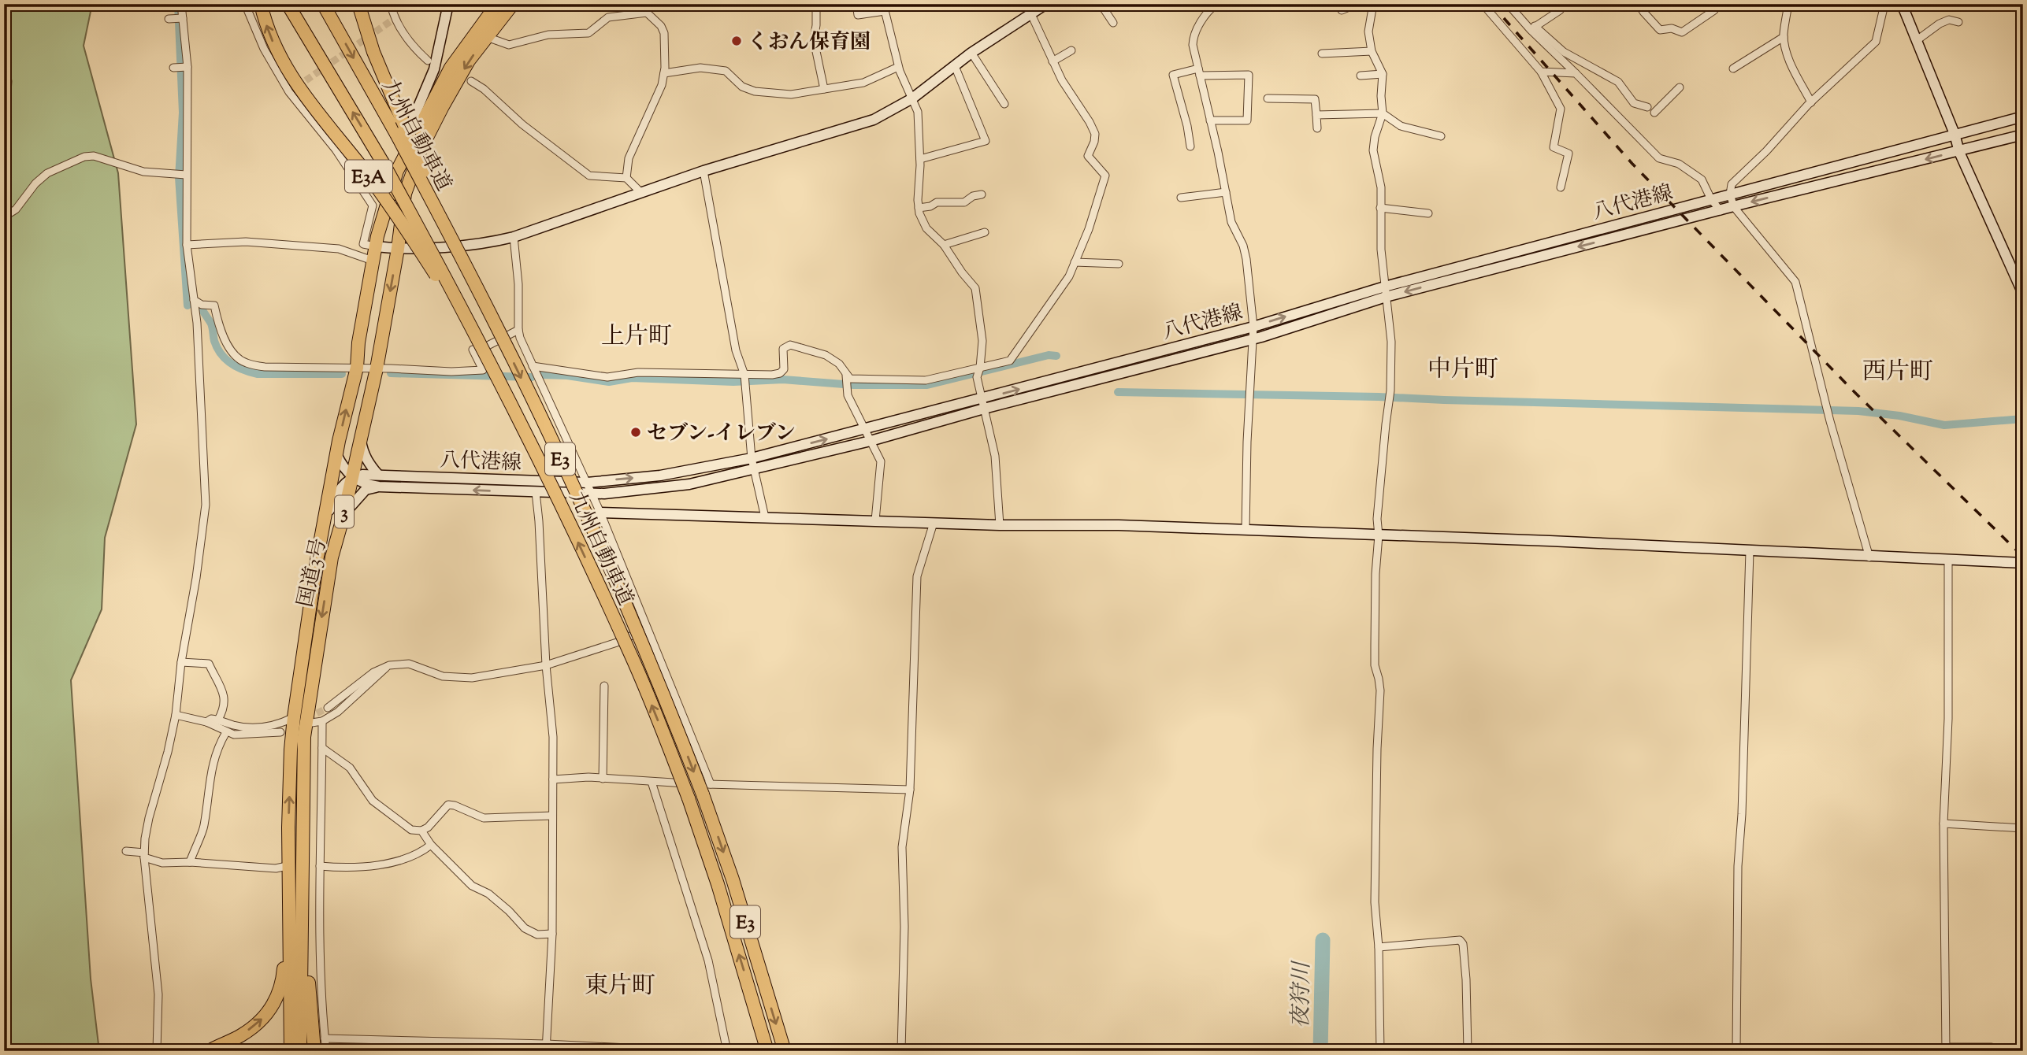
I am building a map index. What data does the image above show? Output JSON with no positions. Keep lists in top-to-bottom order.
{
  "streets": {
    "highway": [
      "九州自動車道",
      "E3A",
      "E3",
      "3",
      "国道3号"
    ],
    "main road": ["八代港線"]
  },
  "crossings": [
    ["九州自動車道", "E3A"],
    ["八代港線", "国道3号"]
  ],
  "districts": [
    "上片町",
    "中片町",
    "西片町",
    "東片町"
  ],
  "water": ["夜狩川"],
  "places": ["くおん保育園", "セブン-イレブン"]
}
